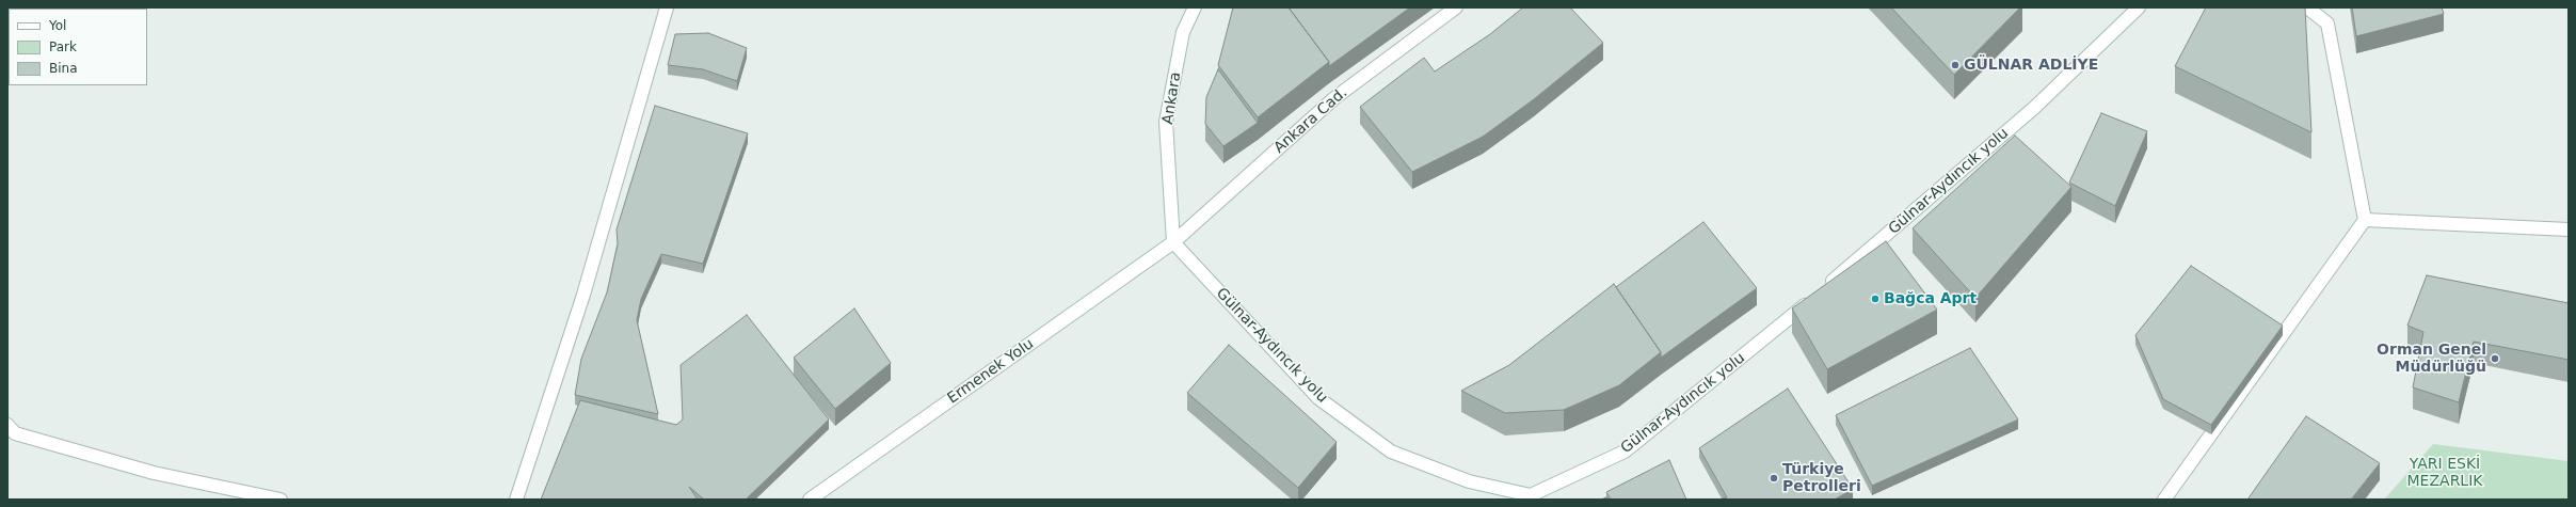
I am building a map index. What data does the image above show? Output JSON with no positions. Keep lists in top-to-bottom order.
{
  "streets": {
    "street": [
      "Ankara",
      "Ankara Cad.",
      "Gülnar-Aydıncık yolu",
      "Ermenek Yolu"
    ]
  },
  "crossings": [
    ["Ankara", "Ankara Cad."],
    ["Ankara", "Gülnar-Aydıncık yolu"],
    ["Ankara", "Ermenek Yolu"],
    ["Ankara Cad.", "Gülnar-Aydıncık yolu"],
    ["Ankara Cad.", "Ermenek Yolu"],
    ["Gülnar-Aydıncık yolu", "Ermenek Yolu"]
  ],
  "parks": ["YARI ESKİ MEZARLIK"],
  "places": [
    "GÜLNAR ADLİYE",
    "Bağca Aprt",
    "Orman Genel Müdürlüğü",
    "Türkiye Petrolleri"
  ],
  "legend": ["Yol", "Park", "Bina"]
}
